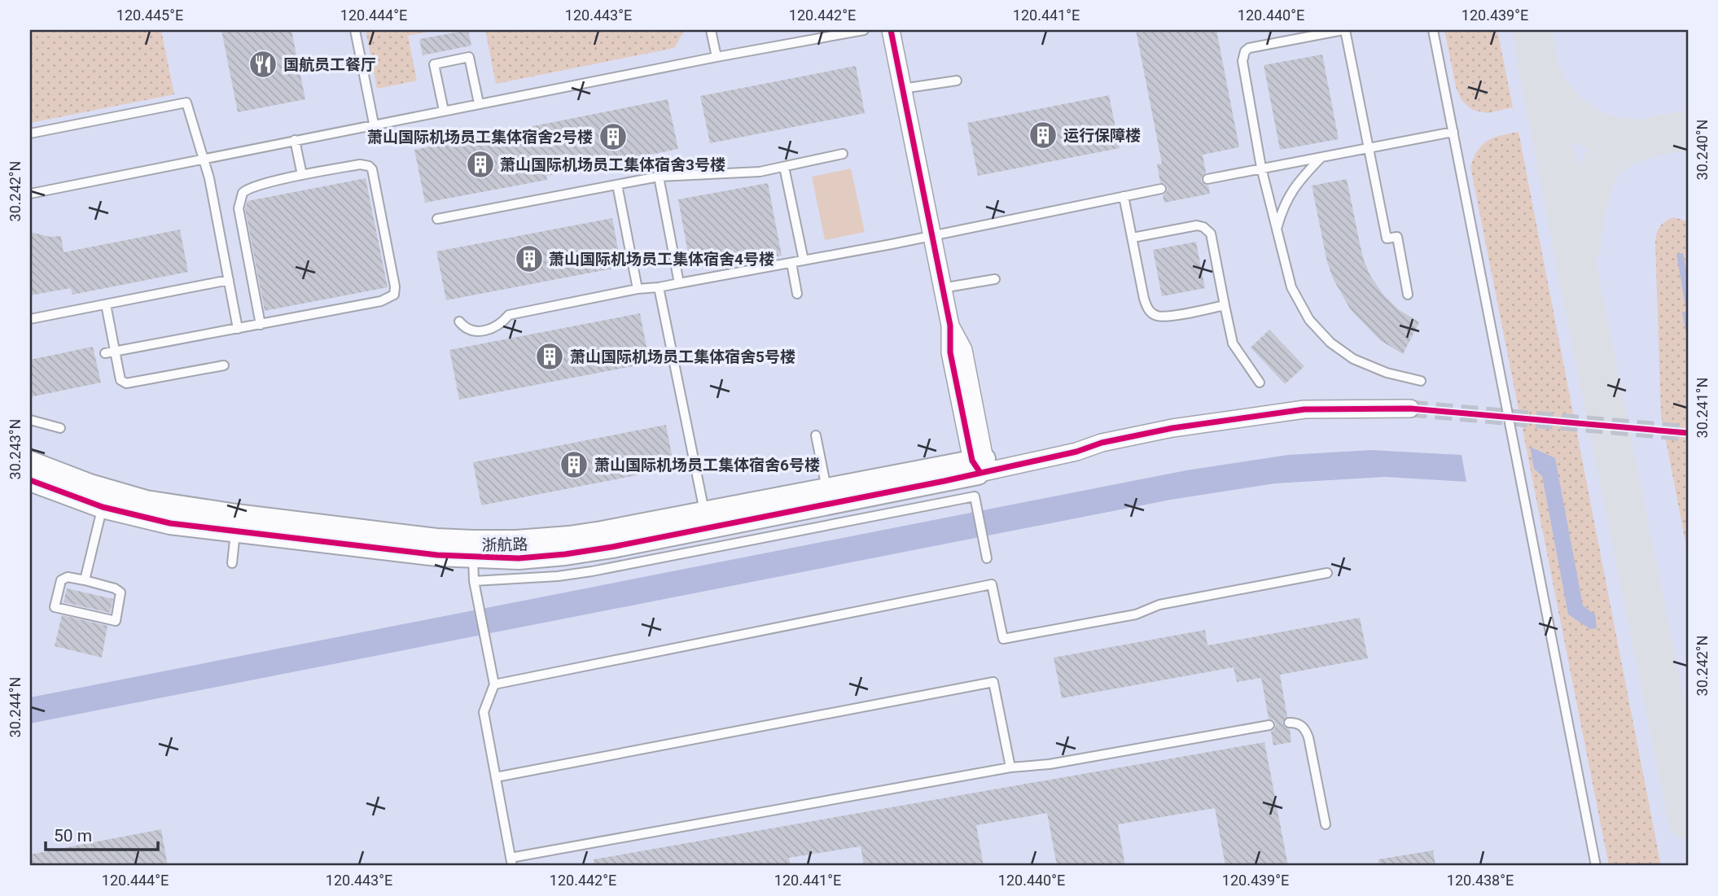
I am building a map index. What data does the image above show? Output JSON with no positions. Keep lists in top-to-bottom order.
{
  "streets": {
    "street": ["浙航路"]
  },
  "places": {
    "restaurant": ["国航员工餐厅"],
    "building": [
      "运行保障楼",
      "萧山国际机场员工集体宿舍2号楼",
      "萧山国际机场员工集体宿舍3号楼",
      "萧山国际机场员工集体宿舍4号楼",
      "萧山国际机场员工集体宿舍5号楼",
      "萧山国际机场员工集体宿舍6号楼"
    ]
  },
  "scale_bar": "50 m",
  "coordinates": [
    "120.445°E",
    "120.444°E",
    "120.443°E",
    "120.442°E",
    "120.441°E",
    "120.440°E",
    "120.439°E",
    "30.240°N",
    "30.242°N",
    "30.241°N",
    "30.243°N",
    "30.244°N",
    "120.438°E"
  ]
}
